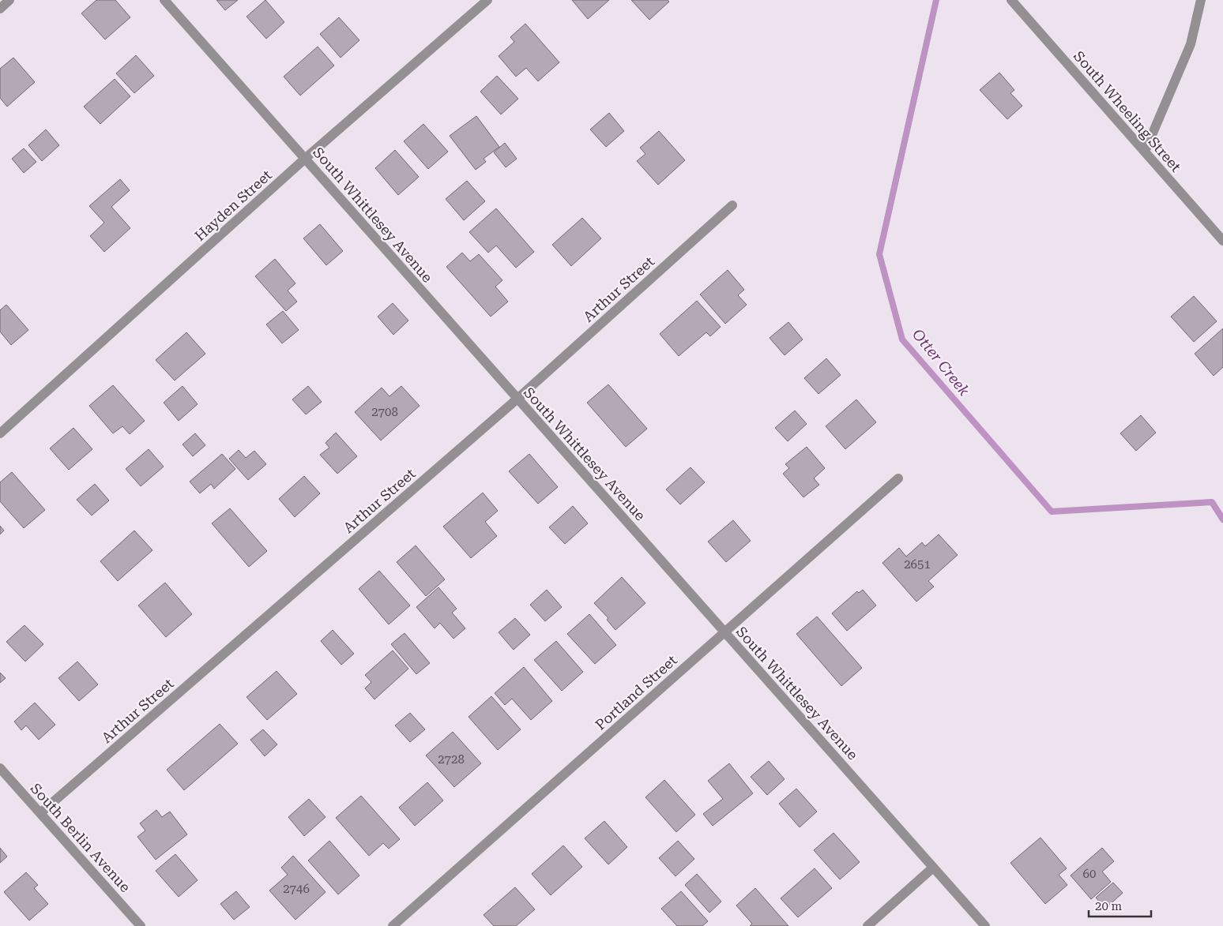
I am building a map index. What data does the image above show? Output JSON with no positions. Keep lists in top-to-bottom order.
{
  "streets": {
    "street": [
      "South Wheeling Street",
      "Hayden Street",
      "South Whittlesey Avenue",
      "Arthur Street",
      "Portland Street",
      "South Berlin Avenue"
    ]
  },
  "crossings": [
    ["Hayden Street", "South Whittlesey Avenue"],
    ["South Whittlesey Avenue", "Arthur Street"],
    ["South Whittlesey Avenue", "Portland Street"],
    ["Arthur Street", "South Berlin Avenue"]
  ],
  "water": ["Otter Creek"],
  "house_numbers": [
    "2708",
    "2651",
    "2728",
    "60",
    "2746"
  ],
  "scale_bar": "20 m"
}
